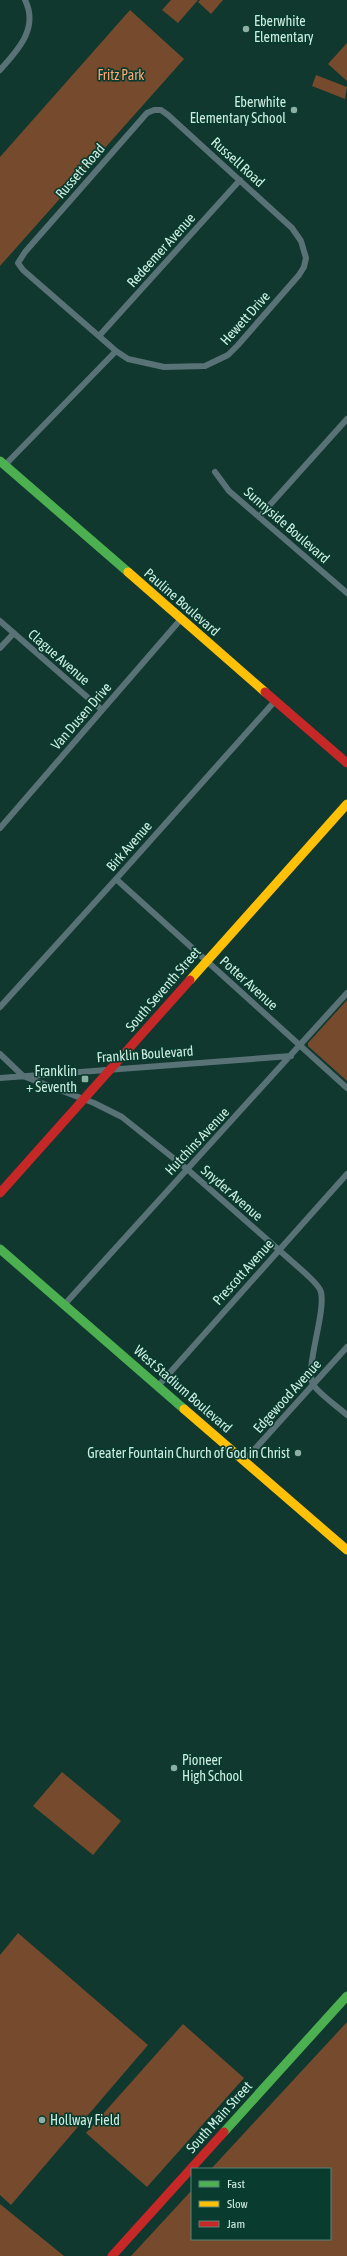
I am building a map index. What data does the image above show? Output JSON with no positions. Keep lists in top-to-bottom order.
{
  "streets": {
    "street": [
      "Russell Road",
      "Russett Road",
      "Redeemer Avenue",
      "Hewett Drive",
      "Sunnyside Boulevard",
      "Pauline Boulevard",
      "Clague Avenue",
      "Van Dusen Drive",
      "Birk Avenue",
      "Potter Avenue",
      "South Seventh Street",
      "Franklin Boulevard",
      "Hutchins Avenue",
      "Snyder Avenue",
      "Prescott Avenue",
      "West Stadium Boulevard",
      "Edgewood Avenue",
      "South Main Street"
    ]
  },
  "crossings": [
    ["Russell Road", "Russett Road"],
    ["Russell Road", "Redeemer Avenue"],
    ["Russell Road", "Hewett Drive"],
    ["Russett Road", "Hewett Drive"],
    ["Redeemer Avenue", "Hewett Drive"],
    ["Pauline Boulevard", "Van Dusen Drive"],
    ["Pauline Boulevard", "Birk Avenue"],
    ["Clague Avenue", "Van Dusen Drive"],
    ["Birk Avenue", "Potter Avenue"],
    ["Potter Avenue", "South Seventh Street"],
    ["Potter Avenue", "Hutchins Avenue"],
    ["South Seventh Street", "Franklin Boulevard"],
    ["South Seventh Street", "Snyder Avenue"],
    ["Franklin Boulevard", "Hutchins Avenue"],
    ["Franklin Boulevard", "Snyder Avenue"],
    ["Hutchins Avenue", "Snyder Avenue"],
    ["Hutchins Avenue", "West Stadium Boulevard"],
    ["Snyder Avenue", "Prescott Avenue"],
    ["Snyder Avenue", "Edgewood Avenue"],
    ["Prescott Avenue", "West Stadium Boulevard"],
    ["West Stadium Boulevard", "Edgewood Avenue"]
  ],
  "parks": ["Fritz Park"],
  "places": {
    "other": [
      "Eberwhite Elementary",
      "Eberwhite Elementary School",
      "Greater Fountain Church of God in Christ",
      "Pioneer High School",
      "Hollway Field"
    ],
    "transit": ["Franklin + Seventh"]
  },
  "legend": ["Fast", "Slow", "Jam"]
}
